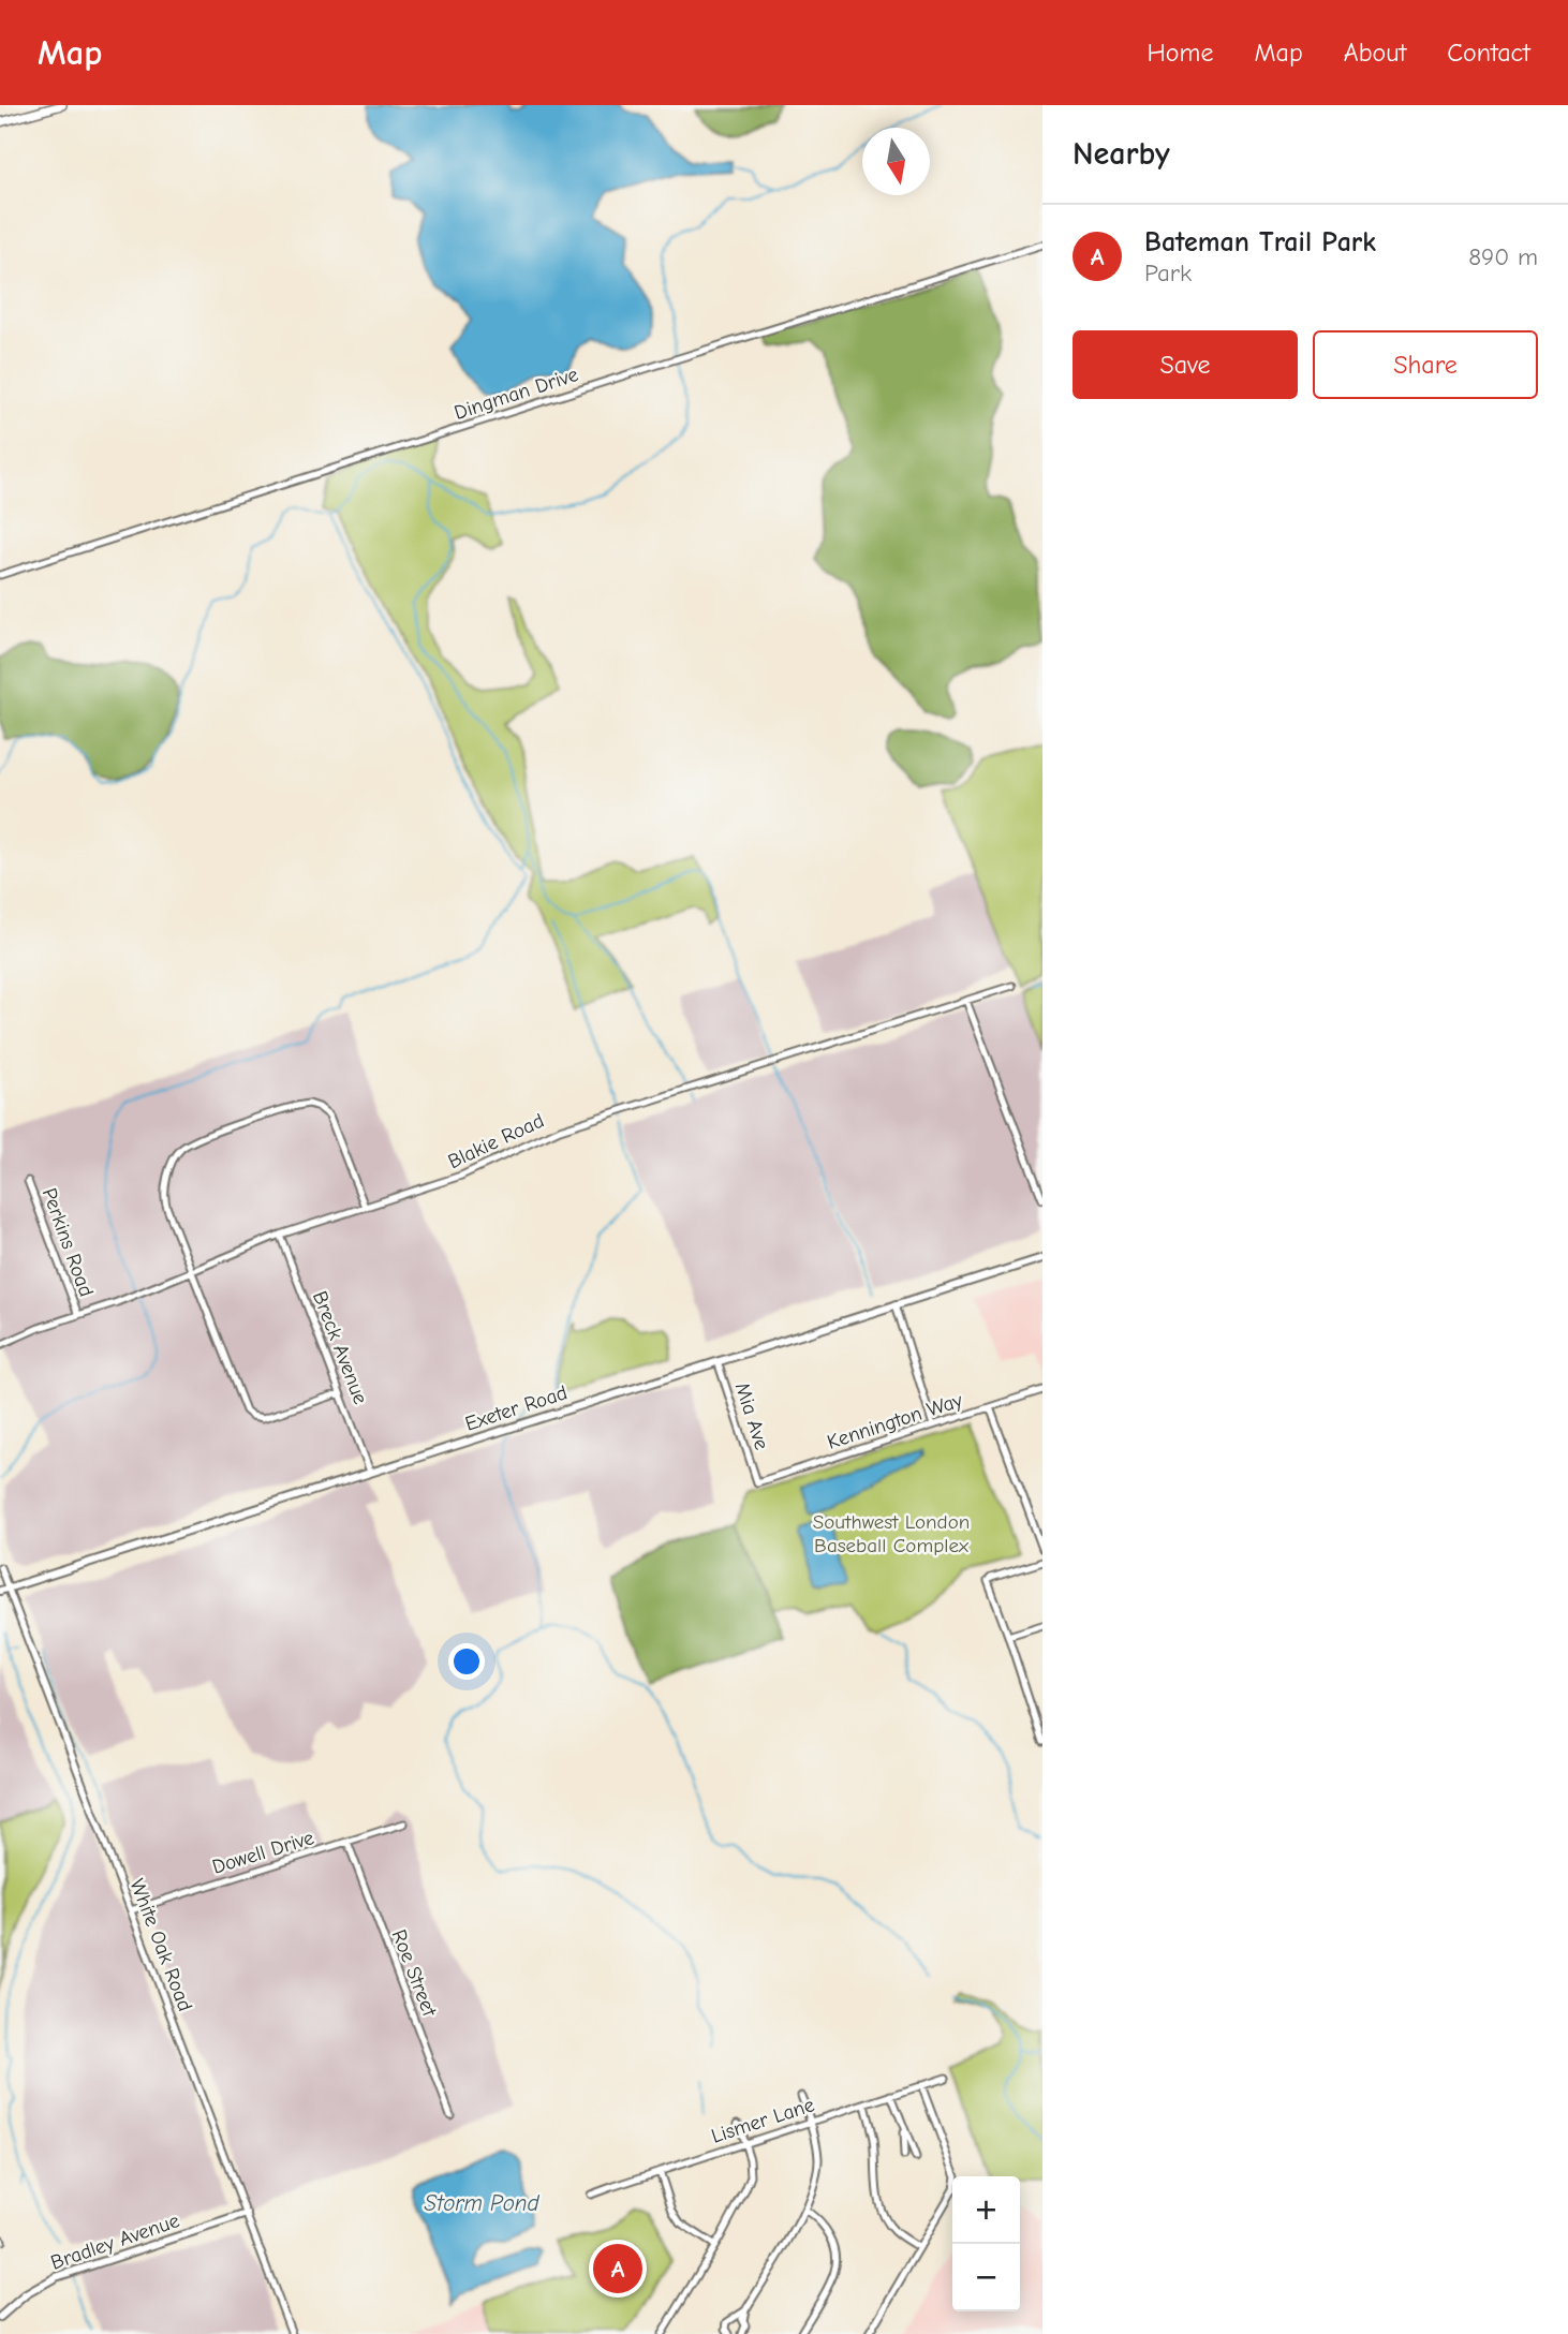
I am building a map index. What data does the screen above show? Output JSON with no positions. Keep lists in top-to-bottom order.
{
  "streets": {
    "main road": ["Exeter Road", "Bradley Avenue"],
    "street": [
      "Dingman Drive",
      "Blakie Road",
      "Perkins Road",
      "Breck Avenue",
      "Mia Ave",
      "Kennington Way",
      "Dowell Drive",
      "White Oak Road",
      "Roe Street",
      "Lismer Lane"
    ]
  },
  "crossings": [
    ["Blakie Road", "Perkins Road"],
    ["Blakie Road", "Breck Avenue"],
    ["Breck Avenue", "Exeter Road"],
    ["Exeter Road", "Mia Ave"],
    ["Exeter Road", "White Oak Road"],
    ["Mia Ave", "Kennington Way"],
    ["Dowell Drive", "White Oak Road"],
    ["Dowell Drive", "Roe Street"],
    ["White Oak Road", "Bradley Avenue"]
  ],
  "water": ["Storm Pond"],
  "parks": ["Southwest London Baseball Complex"],
  "north": "bottom",
  "page": {
    "header": "Map",
    "nav": [
      "Home",
      "Map",
      "About",
      "Contact"
    ],
    "heading": "Nearby",
    "list": [
      {
        "mark": "A",
        "name": "Bateman Trail Park",
        "note": "Park",
        "value": "890 m"
      }
    ],
    "buttons": ["Save", "Share"],
    "map_buttons": ["+", "−"],
    "pins": "A"
  }
}
